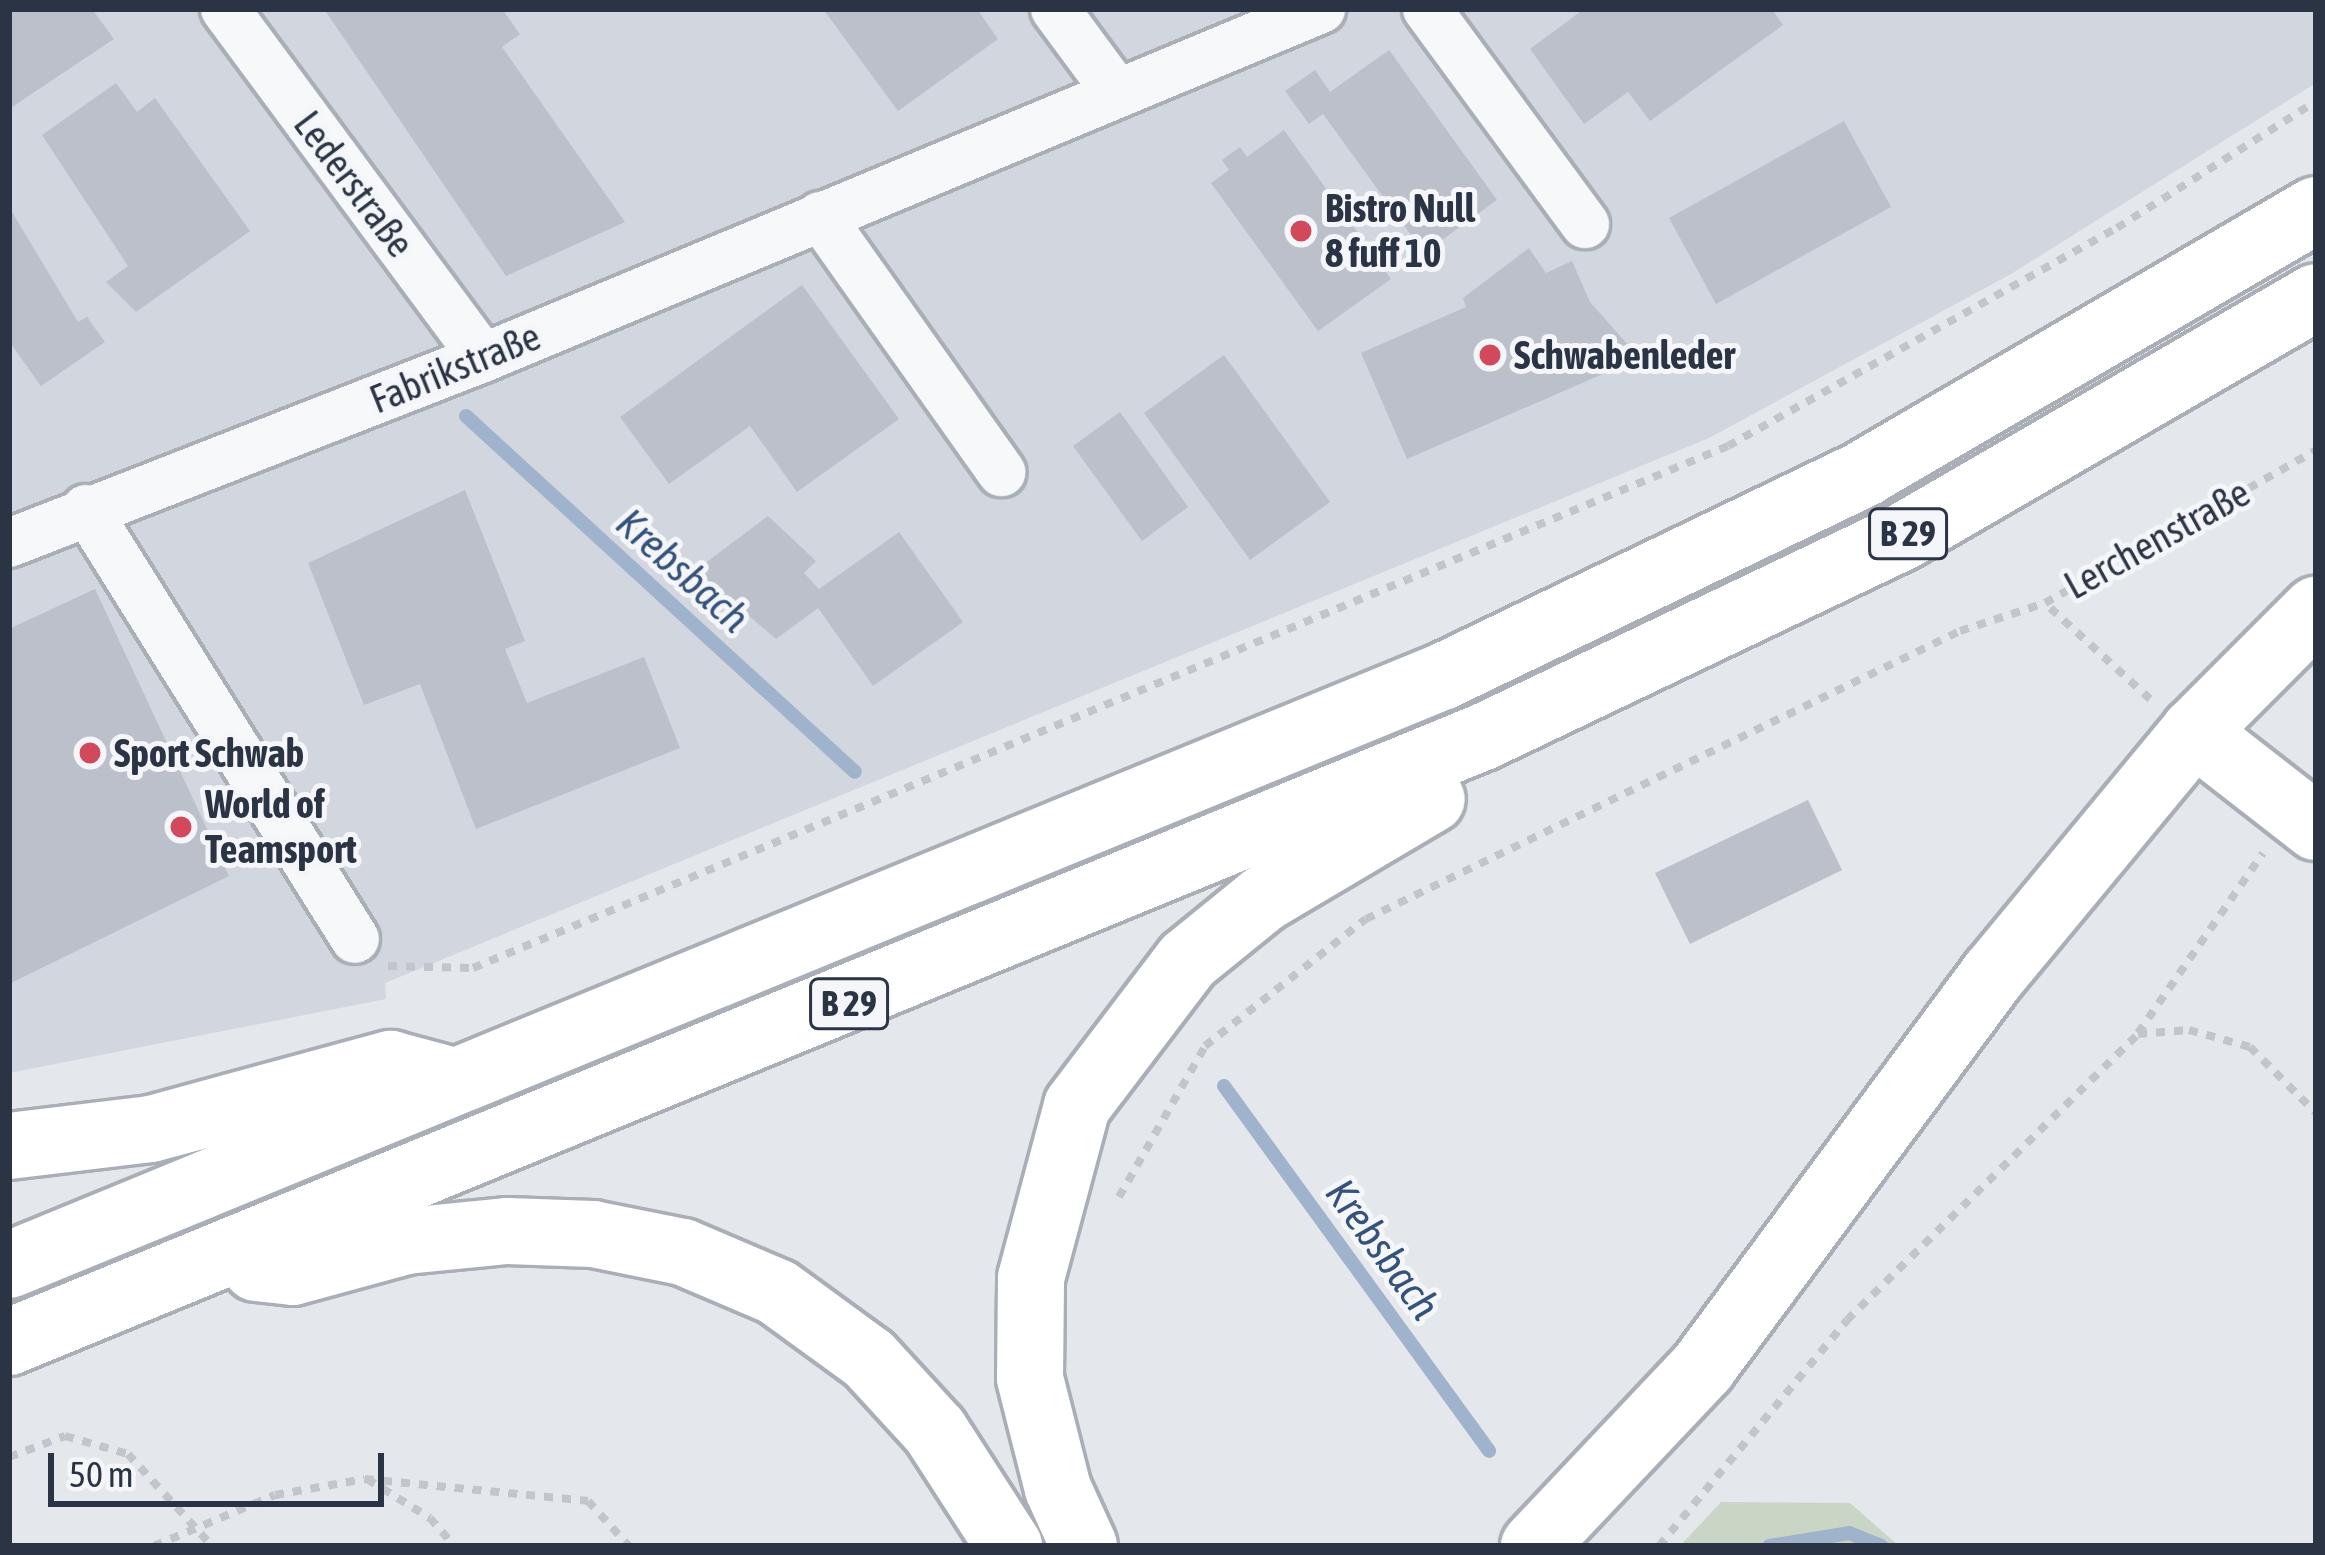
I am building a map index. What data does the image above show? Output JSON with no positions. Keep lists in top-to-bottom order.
{
  "streets": {
    "main road": ["B 29"],
    "street": ["Lederstraße", "Fabrikstraße"],
    "path": ["Lerchenstraße"]
  },
  "crossings": [
    ["Lederstraße", "Fabrikstraße"]
  ],
  "water": ["Krebsbach"],
  "places": [
    "Bistro Null 8 fuff 10",
    "Schwabenleder",
    "Sport Schwab",
    "World of Teamsport"
  ],
  "scale_bar": "50 m"
}
